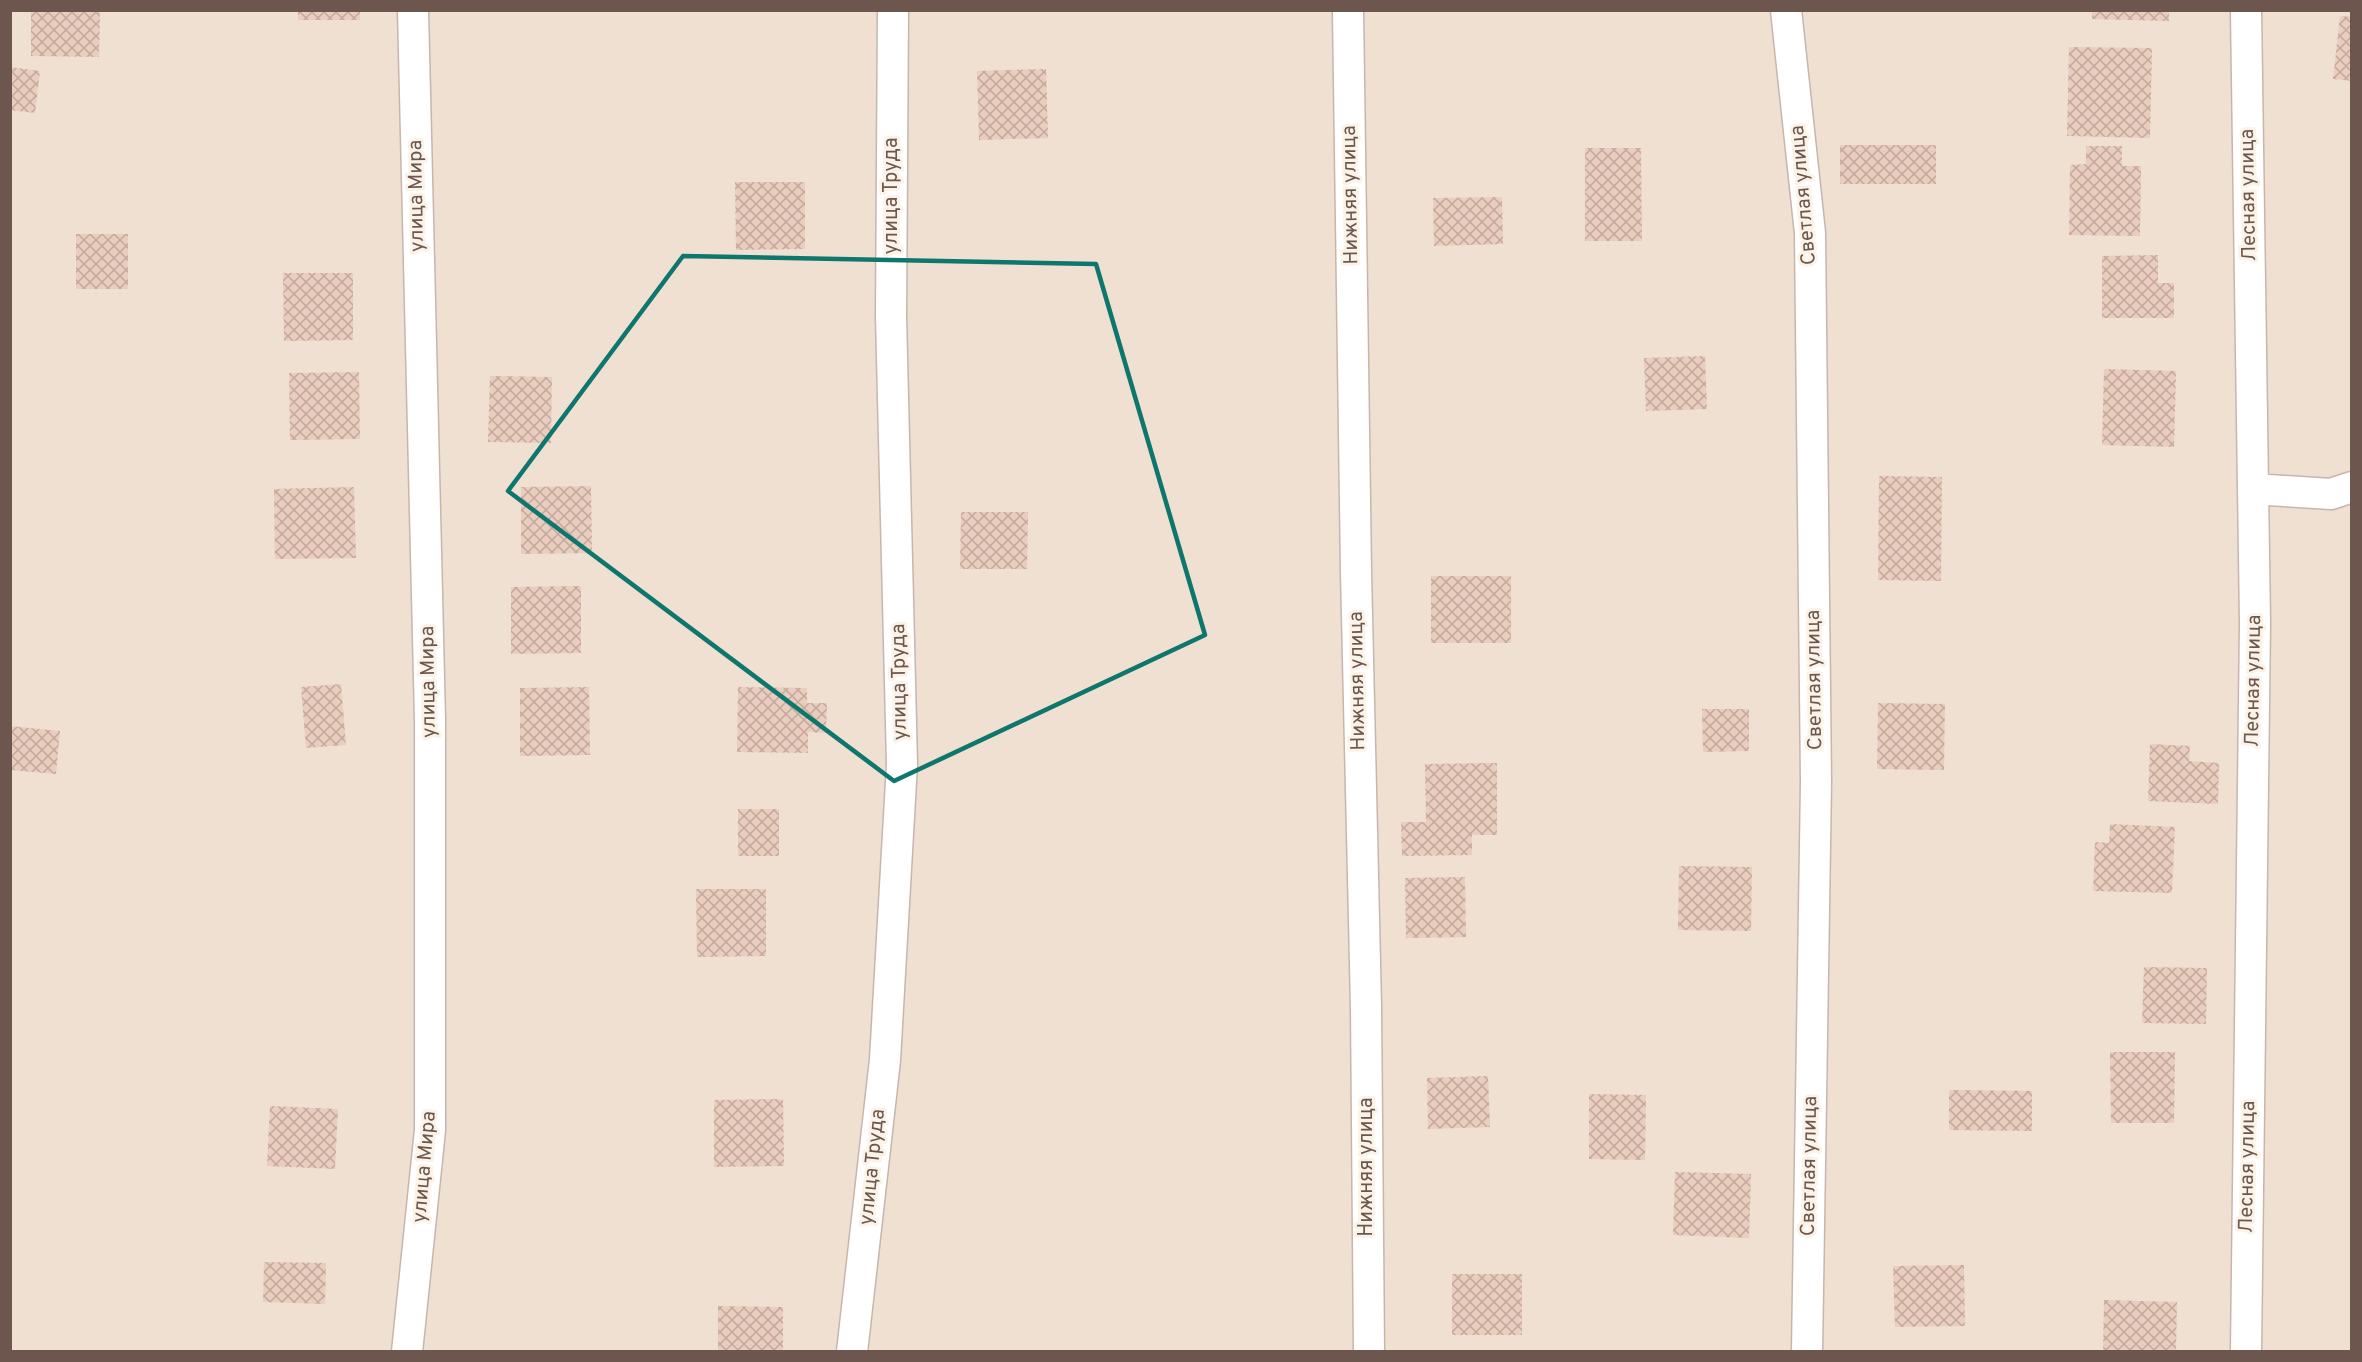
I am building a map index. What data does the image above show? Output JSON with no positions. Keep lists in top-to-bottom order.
{
  "streets": {
    "street": [
      "Нижняя улица",
      "Светлая улица",
      "Лесная улица",
      "улица Мира",
      "улица Труда"
    ]
  }
}
